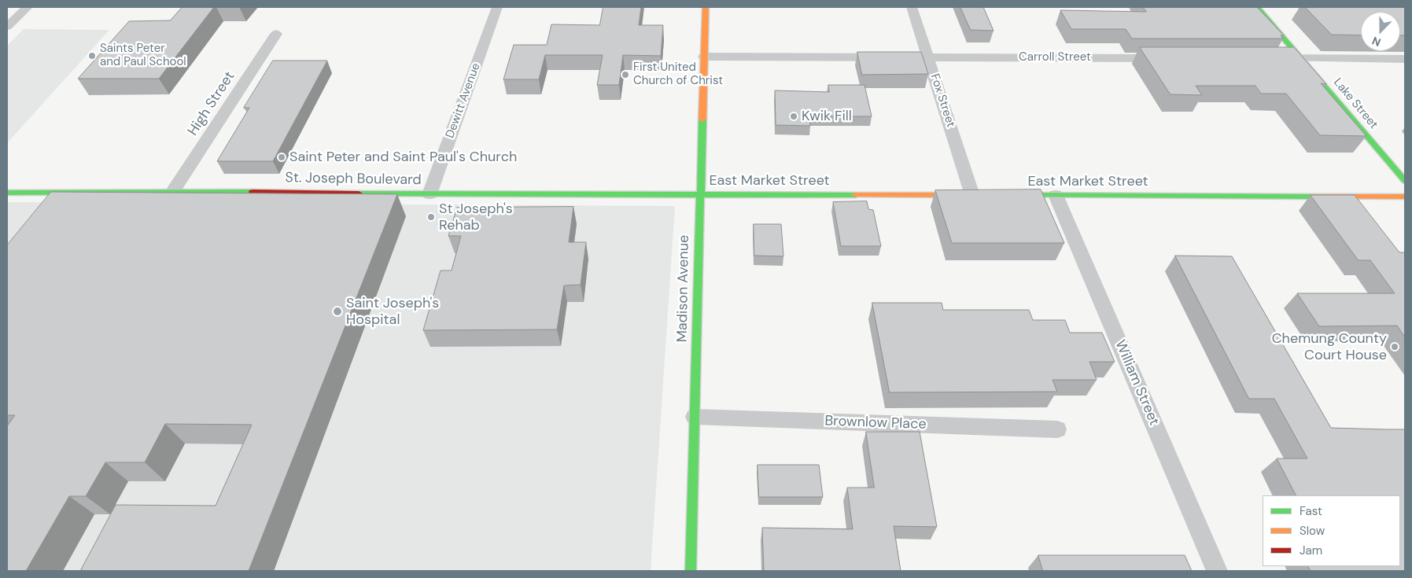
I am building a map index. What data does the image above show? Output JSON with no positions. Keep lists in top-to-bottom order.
{
  "streets": {
    "street": [
      "Carroll Street",
      "Dewitt Avenue",
      "Fox Street",
      "High Street",
      "Lake Street",
      "St. Joseph Boulevard",
      "East Market Street",
      "Madison Avenue",
      "William Street",
      "Brownlow Place"
    ]
  },
  "crossings": [
    ["Carroll Street", "Fox Street"],
    ["Carroll Street", "Madison Avenue"],
    ["Dewitt Avenue", "St. Joseph Boulevard"],
    ["Fox Street", "East Market Street"],
    ["High Street", "St. Joseph Boulevard"],
    ["St. Joseph Boulevard", "East Market Street"],
    ["St. Joseph Boulevard", "Madison Avenue"],
    ["East Market Street", "Madison Avenue"],
    ["East Market Street", "William Street"],
    ["Madison Avenue", "Brownlow Place"]
  ],
  "places": [
    "Saints Peter and Paul School",
    "First United Church of Christ",
    "Kwik Fill",
    "Saint Peter and Saint Paul's Church",
    "St Joseph's Rehab",
    "Saint Joseph's Hospital",
    "Chemung County Court House"
  ],
  "legend": ["Fast", "Slow", "Jam"],
  "north": "bottom"
}
